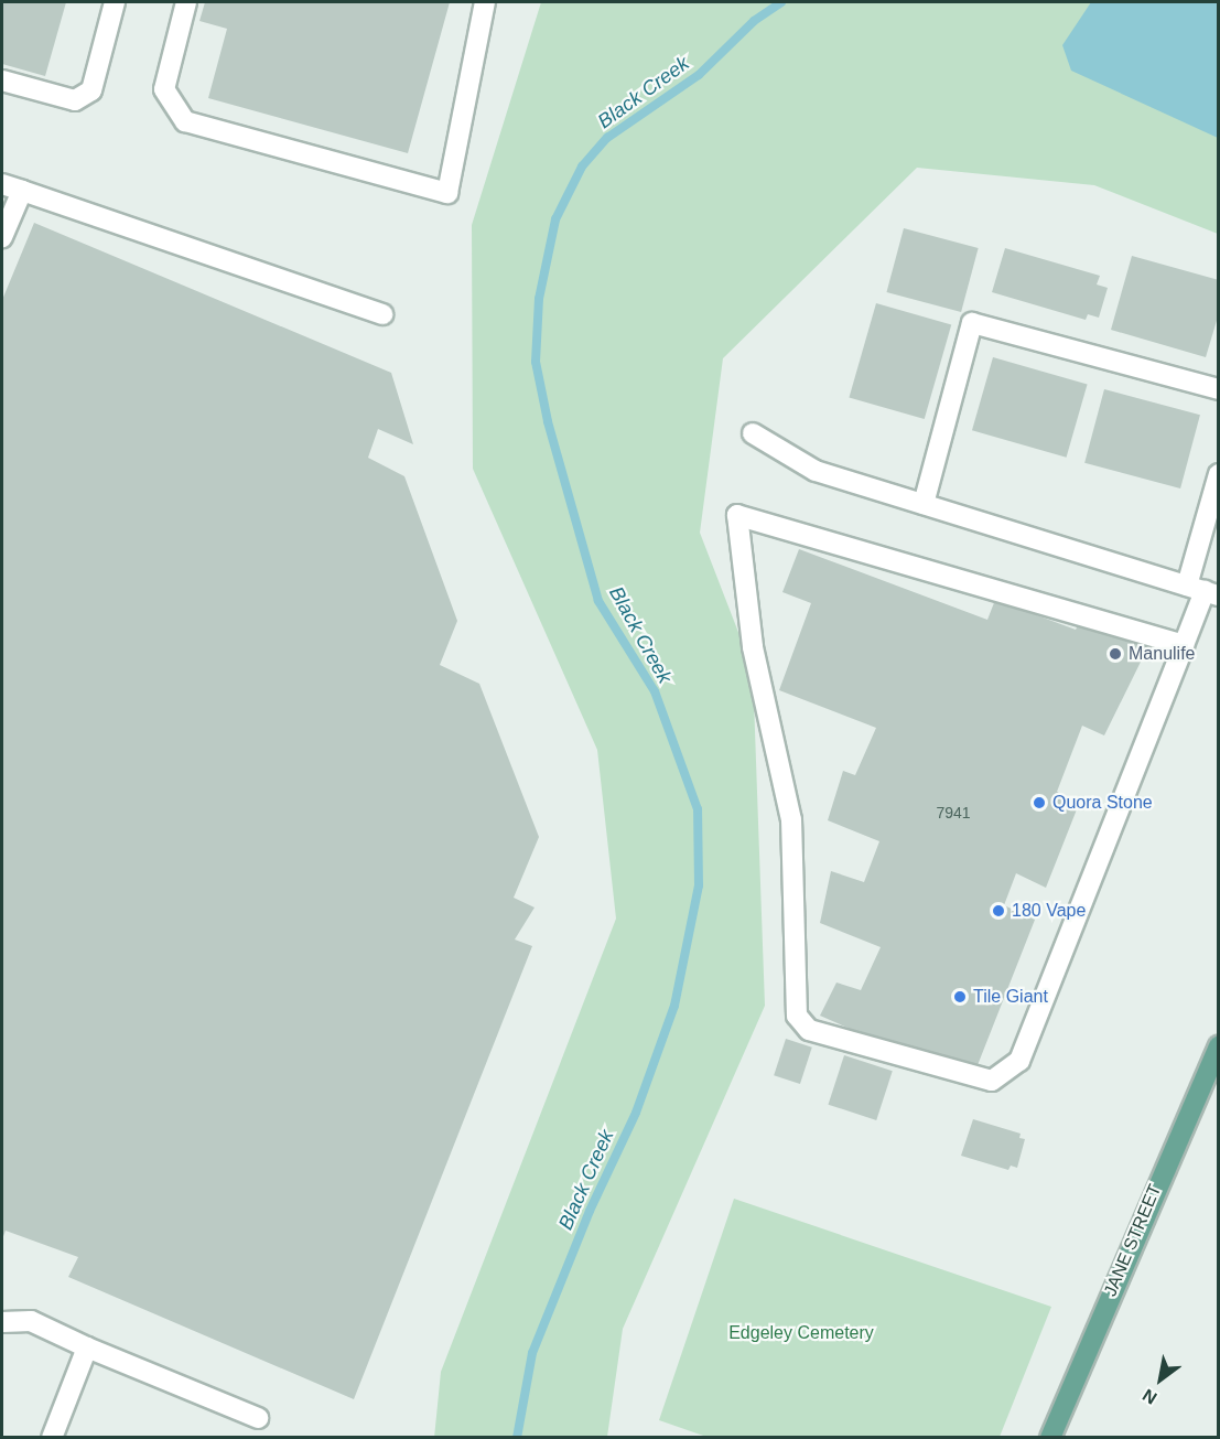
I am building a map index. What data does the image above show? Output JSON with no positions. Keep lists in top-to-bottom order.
{
  "streets": {
    "main road": ["JANE STREET"]
  },
  "water": ["Black Creek"],
  "parks": ["Edgeley Cemetery"],
  "places": [
    "Manulife",
    "Quora Stone",
    "180 Vape",
    "Tile Giant"
  ],
  "house_numbers": ["7941"],
  "north": "bottom left"
}
